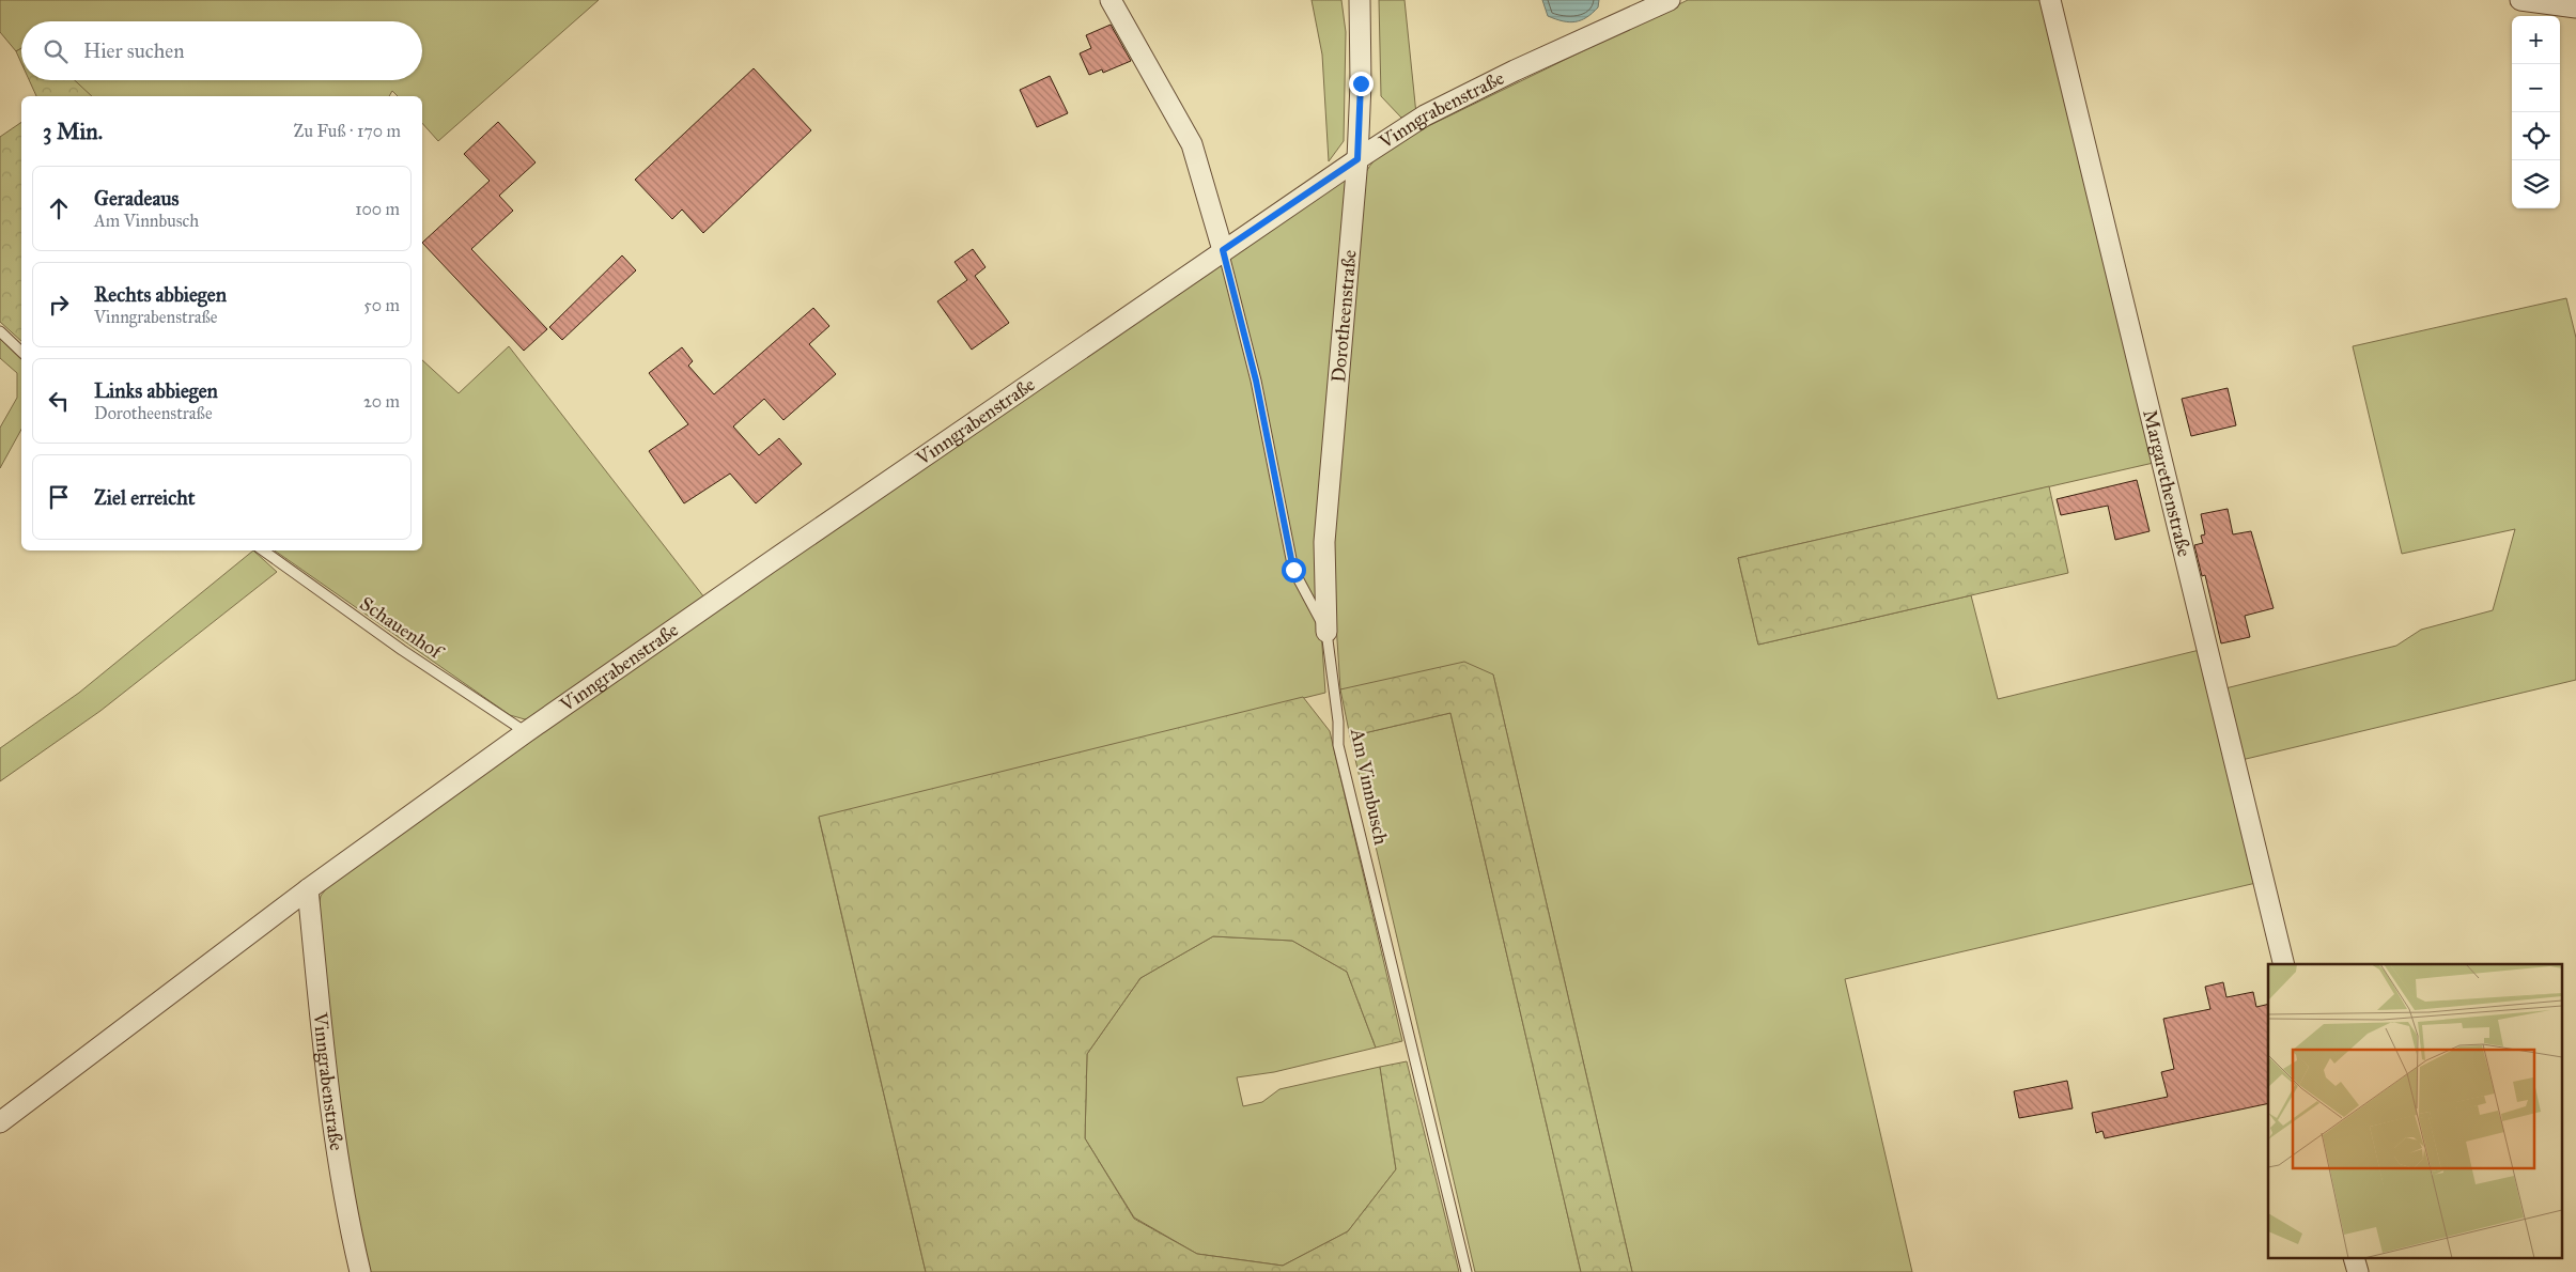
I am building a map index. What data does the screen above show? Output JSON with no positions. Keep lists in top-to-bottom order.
{
  "streets": {
    "street": ["Vinngrabenstraße", "Dorotheenstraße", "Margarethenstraße"],
    "lane": ["Schauenhof", "Am Vinnbusch"]
  },
  "crossings": [
    ["Vinngrabenstraße", "Dorotheenstraße"],
    ["Vinngrabenstraße", "Schauenhof"],
    ["Vinngrabenstraße", "Am Vinnbusch"],
    ["Dorotheenstraße", "Am Vinnbusch"]
  ],
  "page": {
    "map_buttons": ["+", "−"],
    "search": "Hier suchen",
    "heading": ["3 Min.", "Zu Fuß · 170 m"],
    "list": [
      ["Geradeaus", "Am Vinnbusch", "100 m"],
      ["Rechts abbiegen", "Vinngrabenstraße", "50 m"],
      ["Links abbiegen", "Dorotheenstraße", "20 m"],
      "Ziel erreicht"
    ]
  }
}
